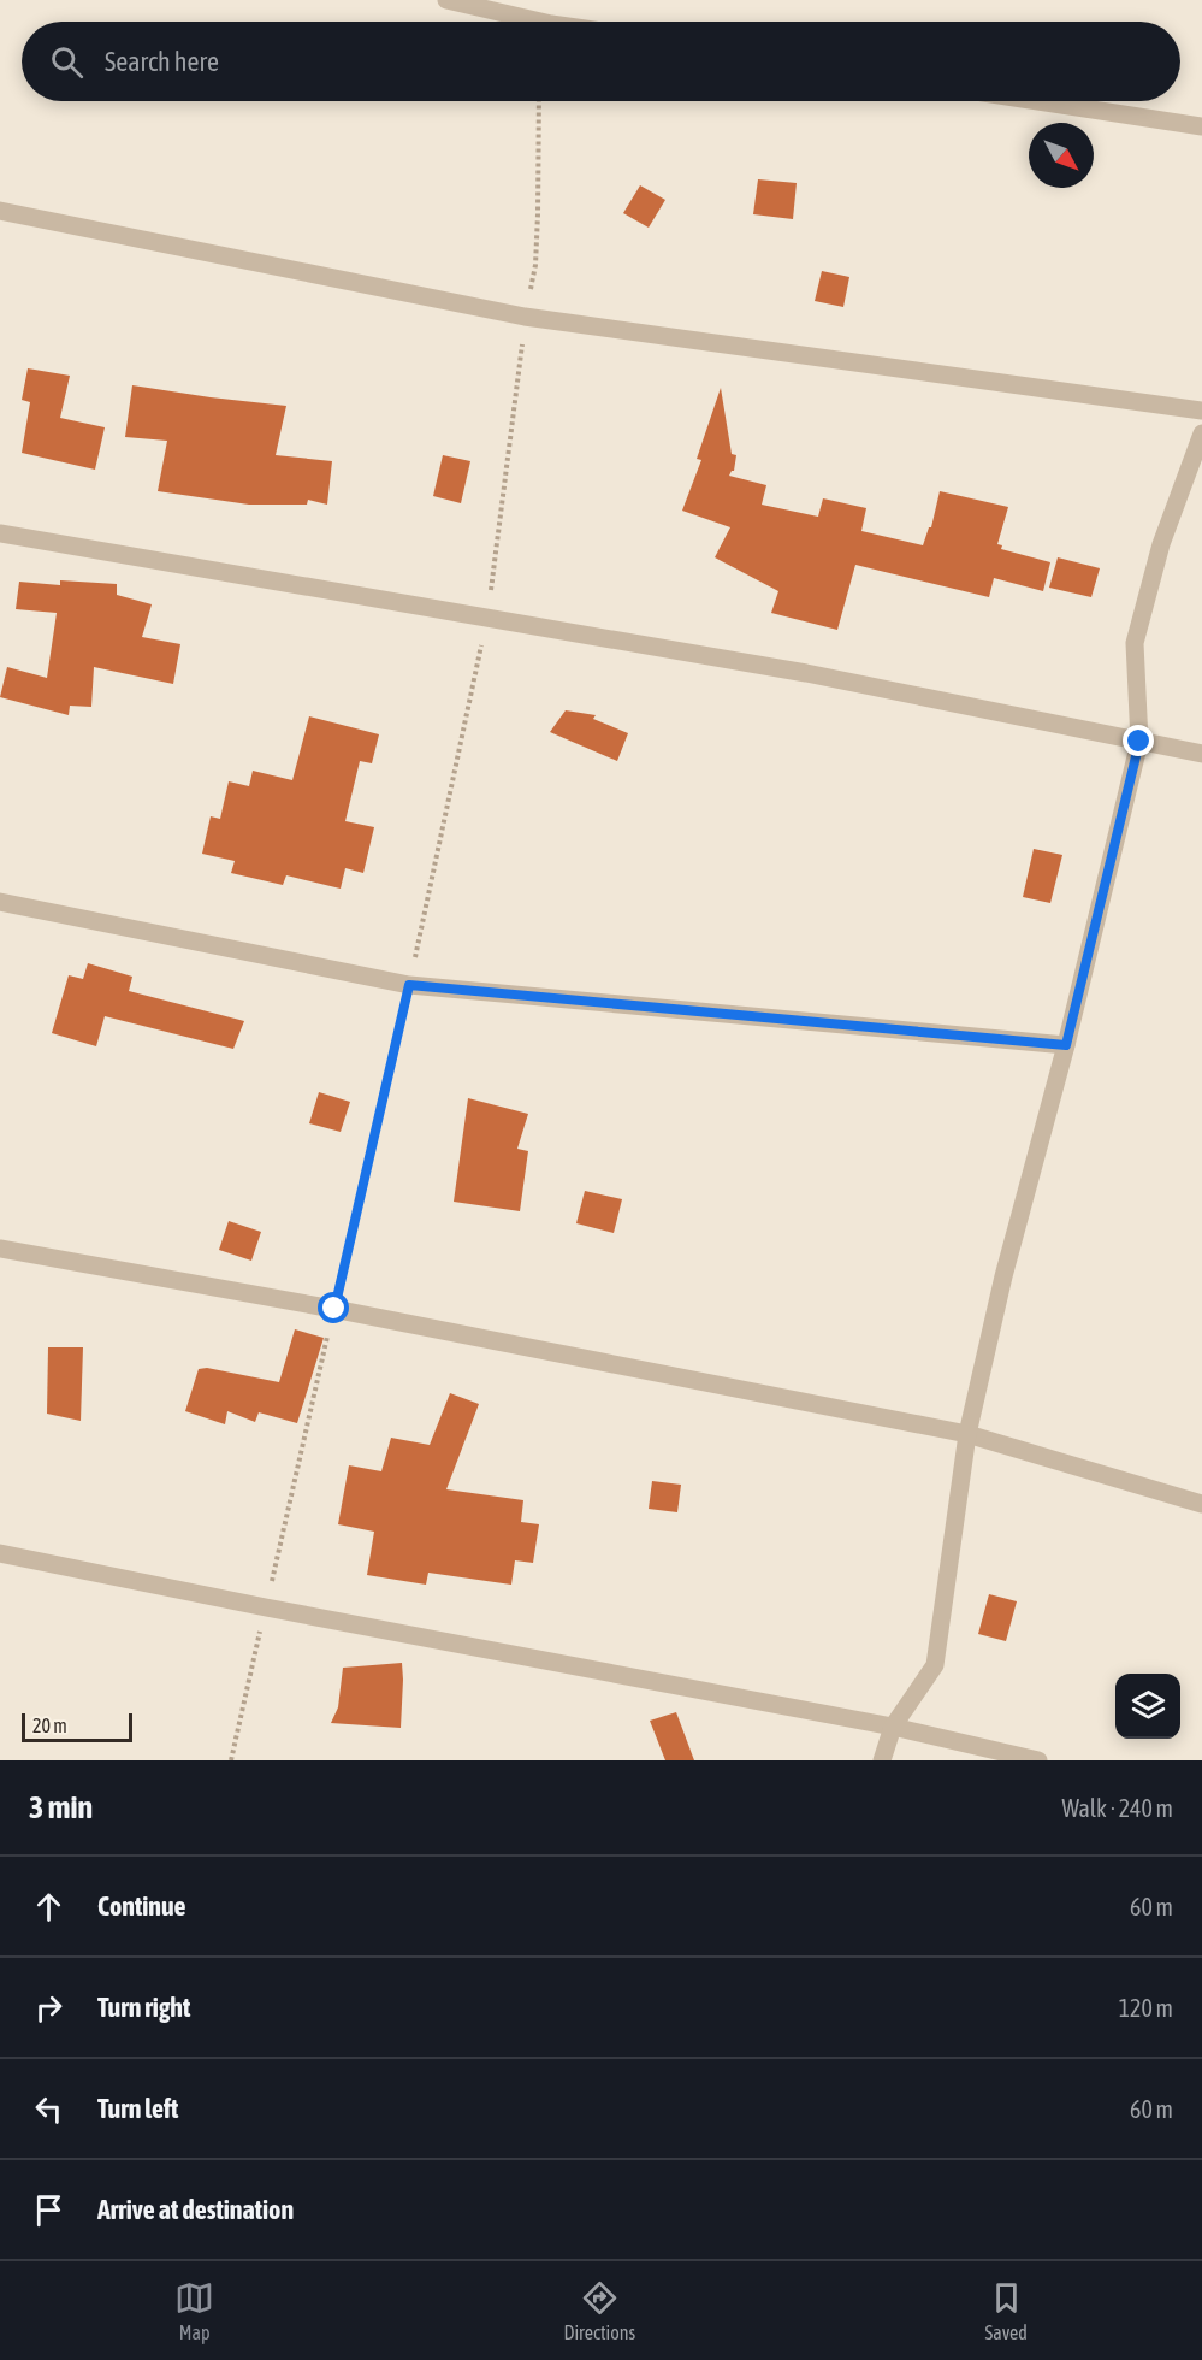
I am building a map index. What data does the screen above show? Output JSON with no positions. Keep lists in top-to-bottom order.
{
  "scale_bar": "20 m",
  "north": "bottom right",
  "page": {
    "search": "Search here",
    "scale": "20 m",
    "heading": ["3 min", "Walk · 240 m"],
    "list": [
      ["Continue", "60 m"],
      ["Turn right", "120 m"],
      ["Turn left", "60 m"],
      "Arrive at destination"
    ],
    "nav": ["Map", "Directions", "Saved"]
  }
}
